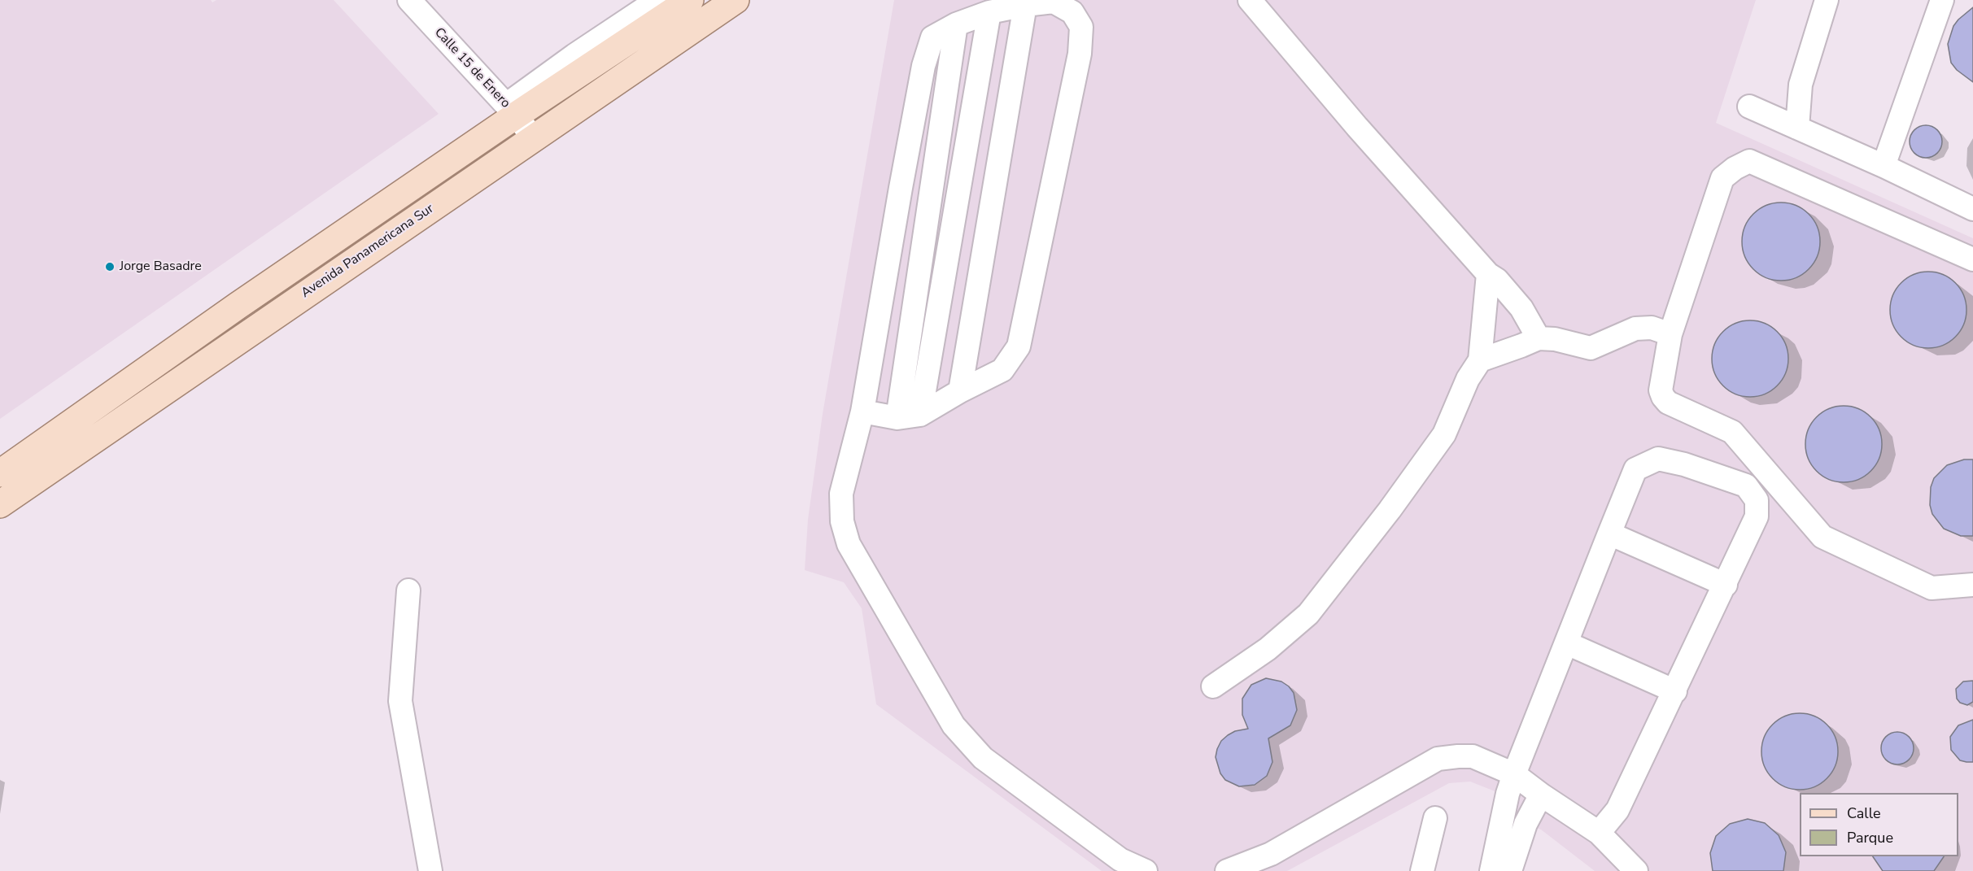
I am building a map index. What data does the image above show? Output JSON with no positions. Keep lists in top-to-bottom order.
{
  "streets": {
    "main road": ["Avenida Panamericana Sur"],
    "street": ["Calle 15 de Enero"]
  },
  "crossings": [
    ["Calle 15 de Enero", "Avenida Panamericana Sur"]
  ],
  "places": ["Jorge Basadre"],
  "legend": ["Calle", "Parque"]
}
